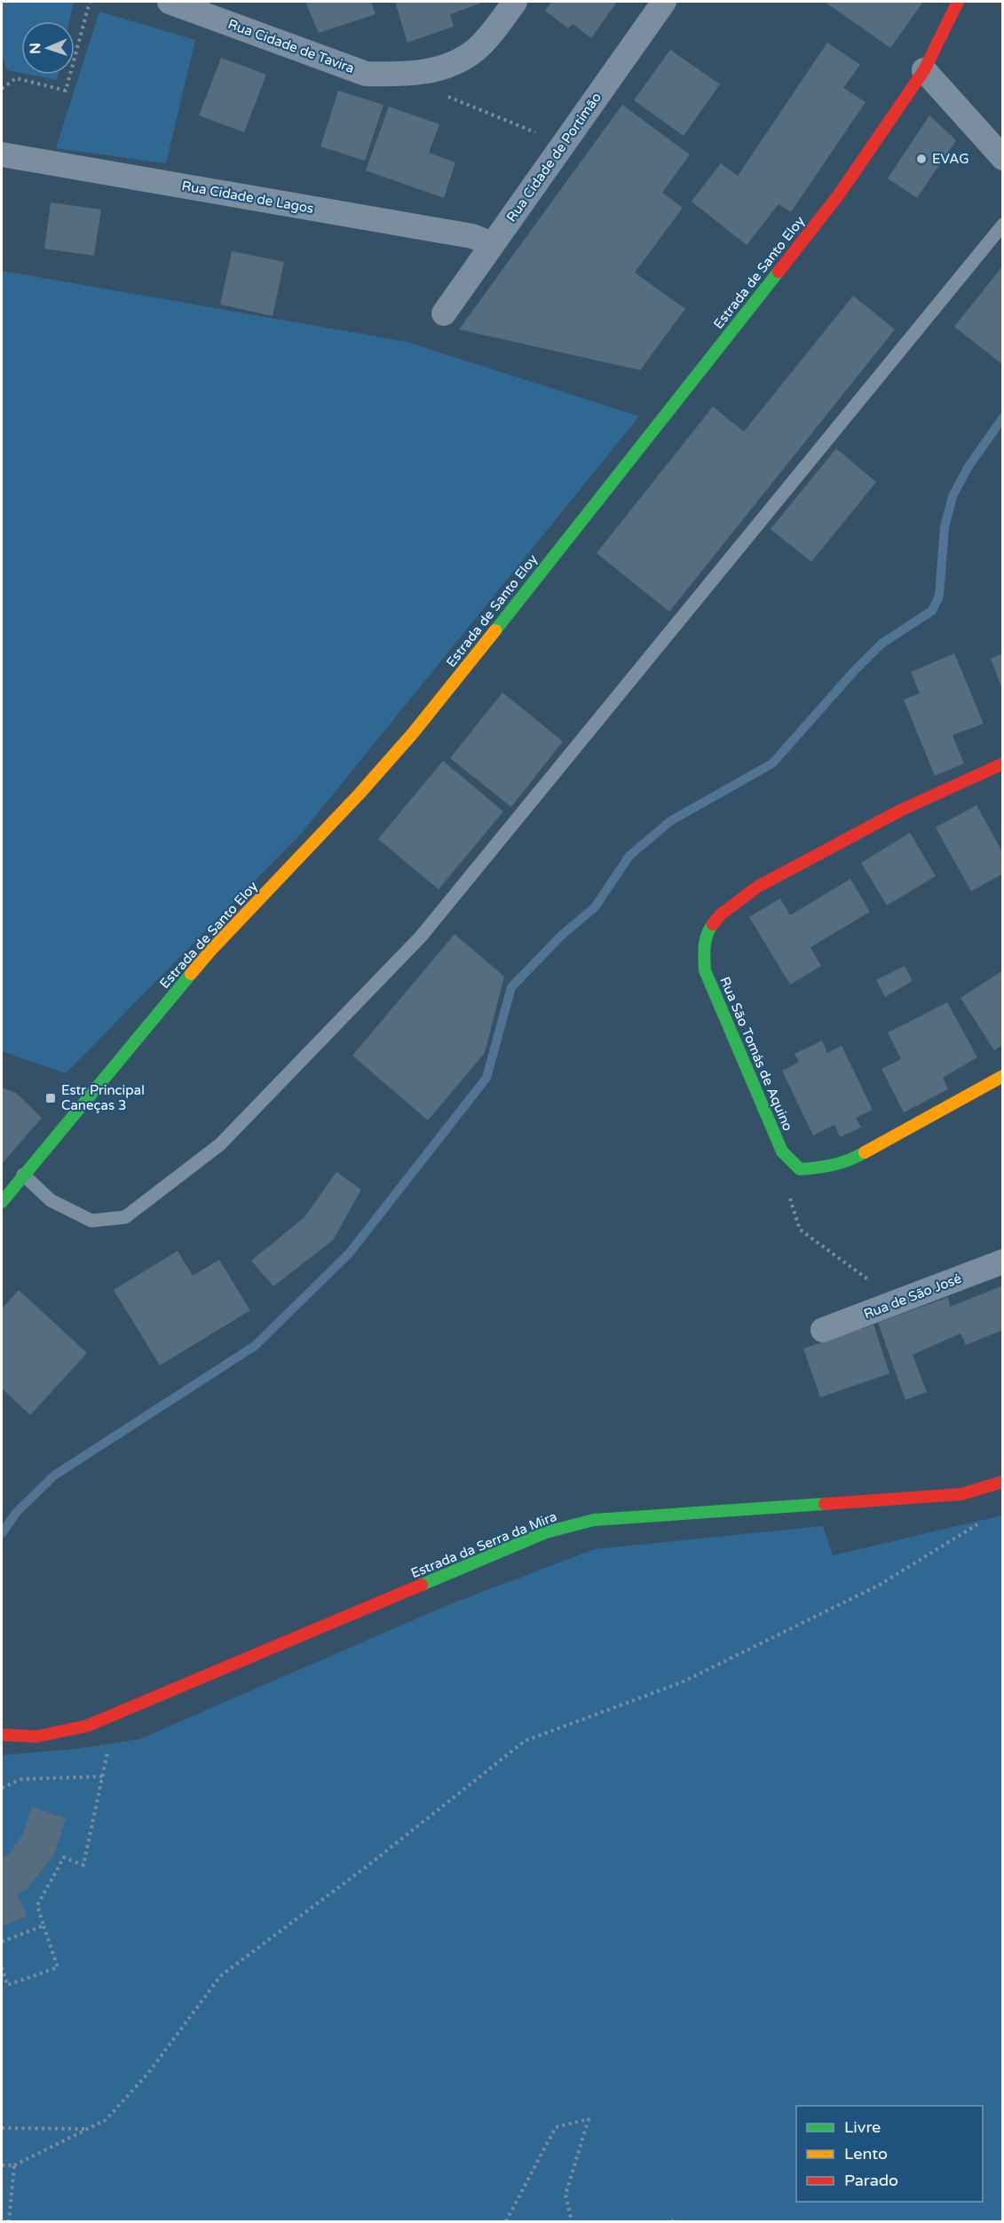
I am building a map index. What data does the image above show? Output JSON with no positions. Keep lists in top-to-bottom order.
{
  "streets": {
    "street": [
      "Rua Cidade de Tavira",
      "Rua Cidade de Portimão",
      "Rua Cidade de Lagos",
      "Estrada de Santo Eloy",
      "Rua São Tomás de Aquino",
      "Rua de São José",
      "Estrada da Serra da Mira"
    ]
  },
  "crossings": [
    ["Rua Cidade de Portimão", "Rua Cidade de Lagos"]
  ],
  "places": {
    "other": ["EVAG"],
    "transit": ["Estr Principal Caneças 3"]
  },
  "legend": ["Livre", "Lento", "Parado"],
  "north": "left"
}
